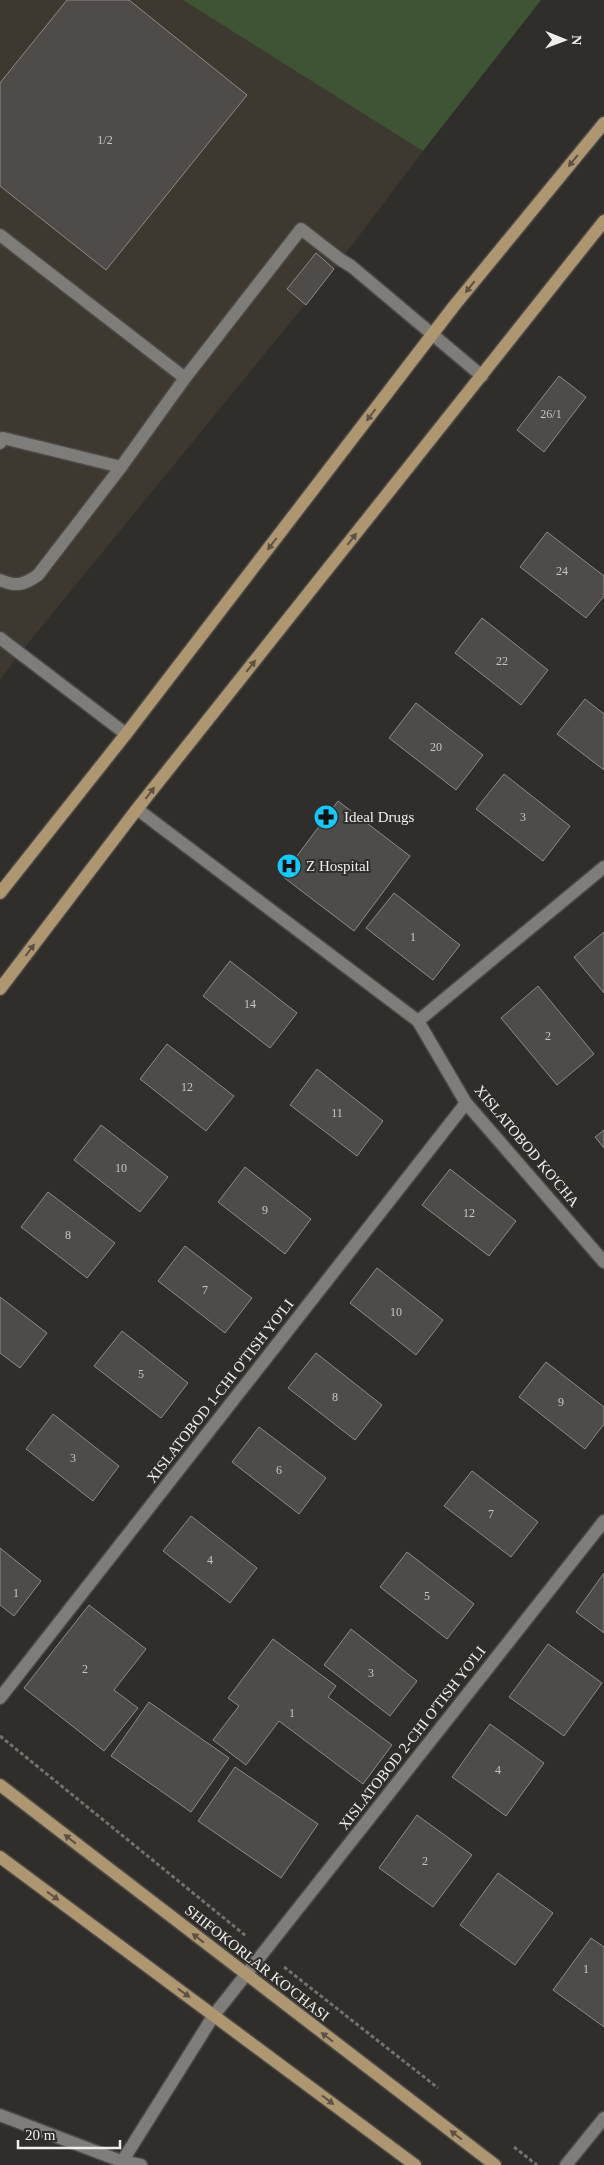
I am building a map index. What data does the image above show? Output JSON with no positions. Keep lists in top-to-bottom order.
{
  "streets": {
    "main road": ["SHIFOKORLAR KO'CHASI"],
    "street": ["XISLATOBOD KO'CHA", "XISLATOBOD 1-CHI O'TISH YO'LI", "XISLATOBOD 2-CHI O'TISH YO'LI"]
  },
  "crossings": [
    ["XISLATOBOD KO'CHA", "XISLATOBOD 1-CHI O'TISH YO'LI"],
    ["XISLATOBOD 2-CHI O'TISH YO'LI", "SHIFOKORLAR KO'CHASI"]
  ],
  "places": {
    "pharmacy": ["Ideal Drugs"],
    "hospital": ["Z Hospital"]
  },
  "house_numbers": [
    "1/2",
    "26/1",
    "24",
    "22",
    "20",
    "3",
    "1",
    "14",
    "2",
    "12",
    "11",
    "10",
    "9",
    "12",
    "8",
    "7",
    "10",
    "5",
    "8",
    "9",
    "3",
    "6",
    "7",
    "4",
    "1",
    "5",
    "2",
    "3",
    "1",
    "4",
    "2",
    "1"
  ],
  "scale_bar": "20 m",
  "north": "right"
}
